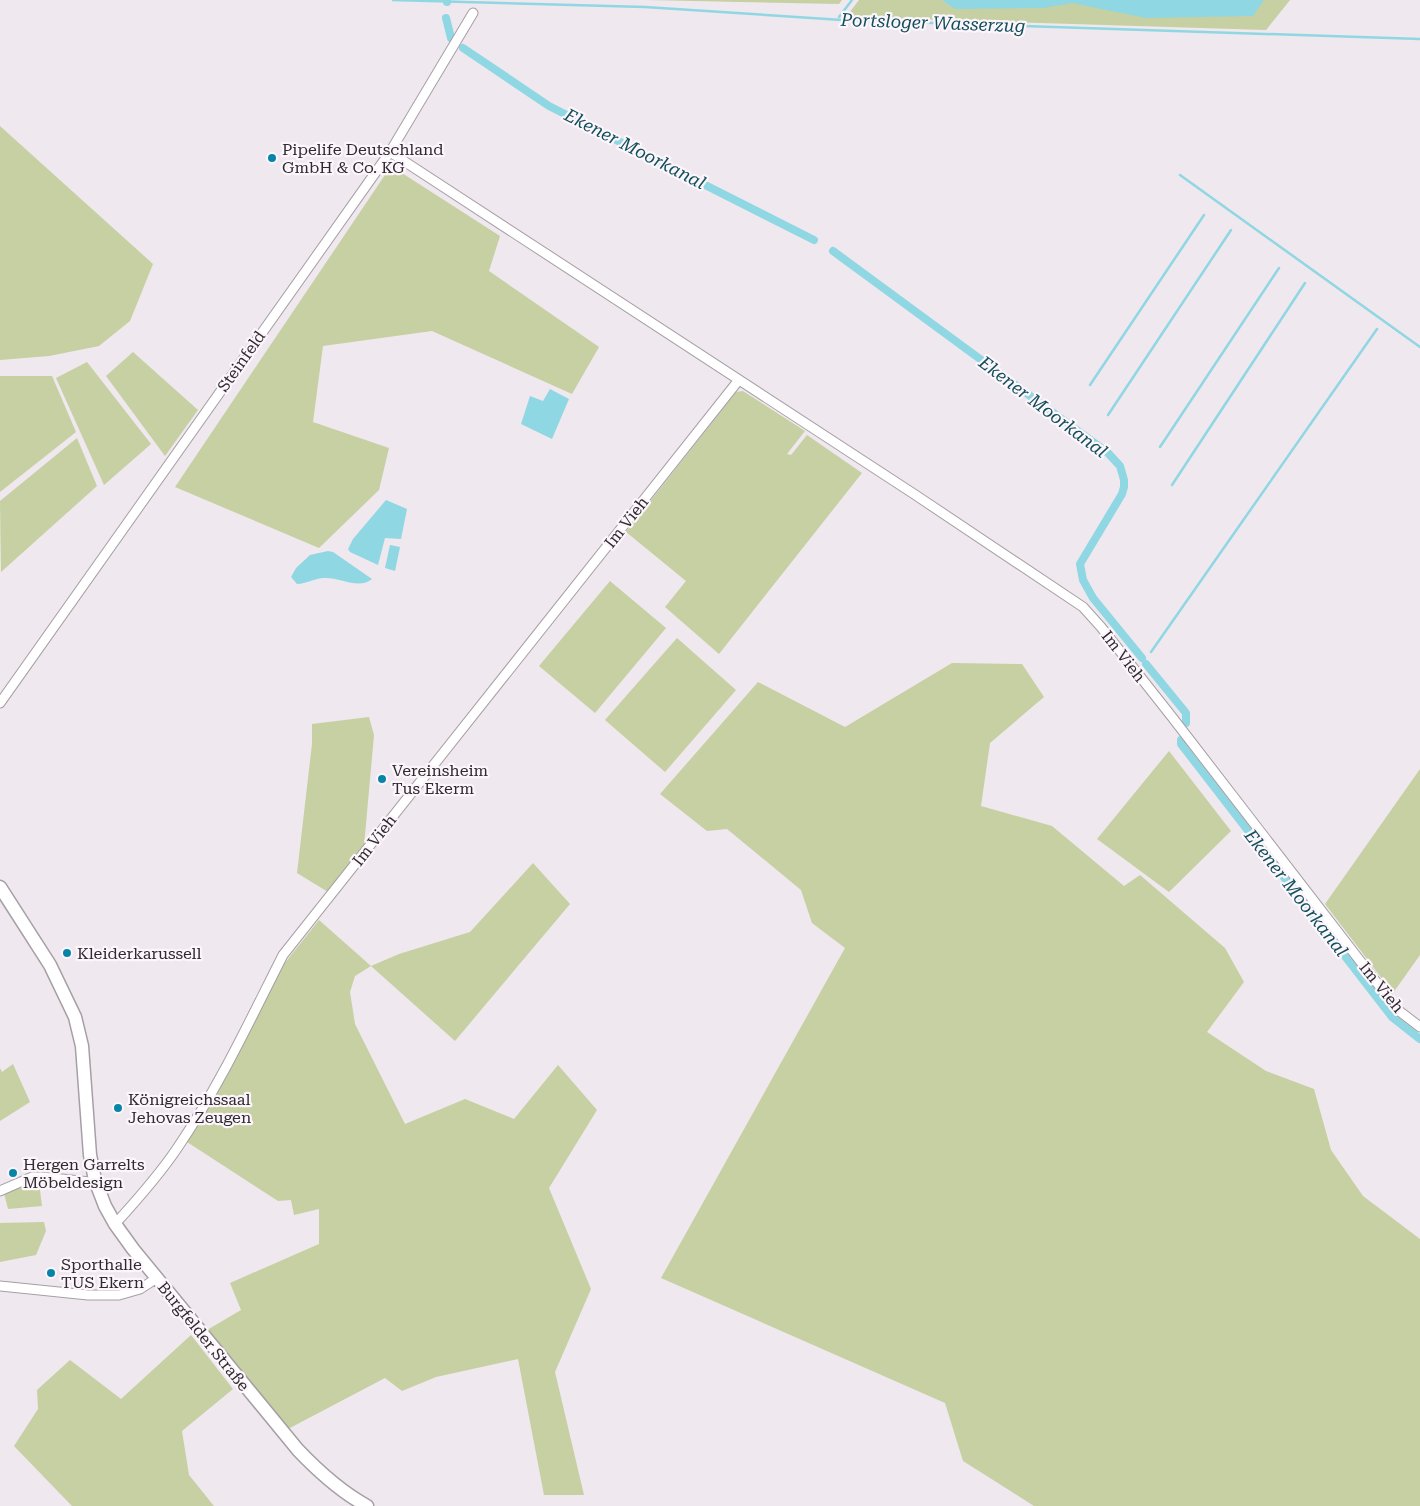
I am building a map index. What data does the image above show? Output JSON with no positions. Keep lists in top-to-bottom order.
{
  "streets": {
    "street": ["Steinfeld", "Im Vieh", "Burgfelder Straße"]
  },
  "crossings": [
    ["Steinfeld", "Im Vieh"],
    ["Im Vieh", "Burgfelder Straße"]
  ],
  "water": ["Portsloger Wasserzug", "Ekener Moorkanal"],
  "places": [
    "Pipelife Deutschland GmbH & Co. KG",
    "Vereinsheim Tus Ekerm",
    "Kleiderkarussell",
    "Königreichssaal Jehovas Zeugen",
    "Hergen Garrelts Möbeldesign",
    "Sporthalle TUS Ekern"
  ]
}
